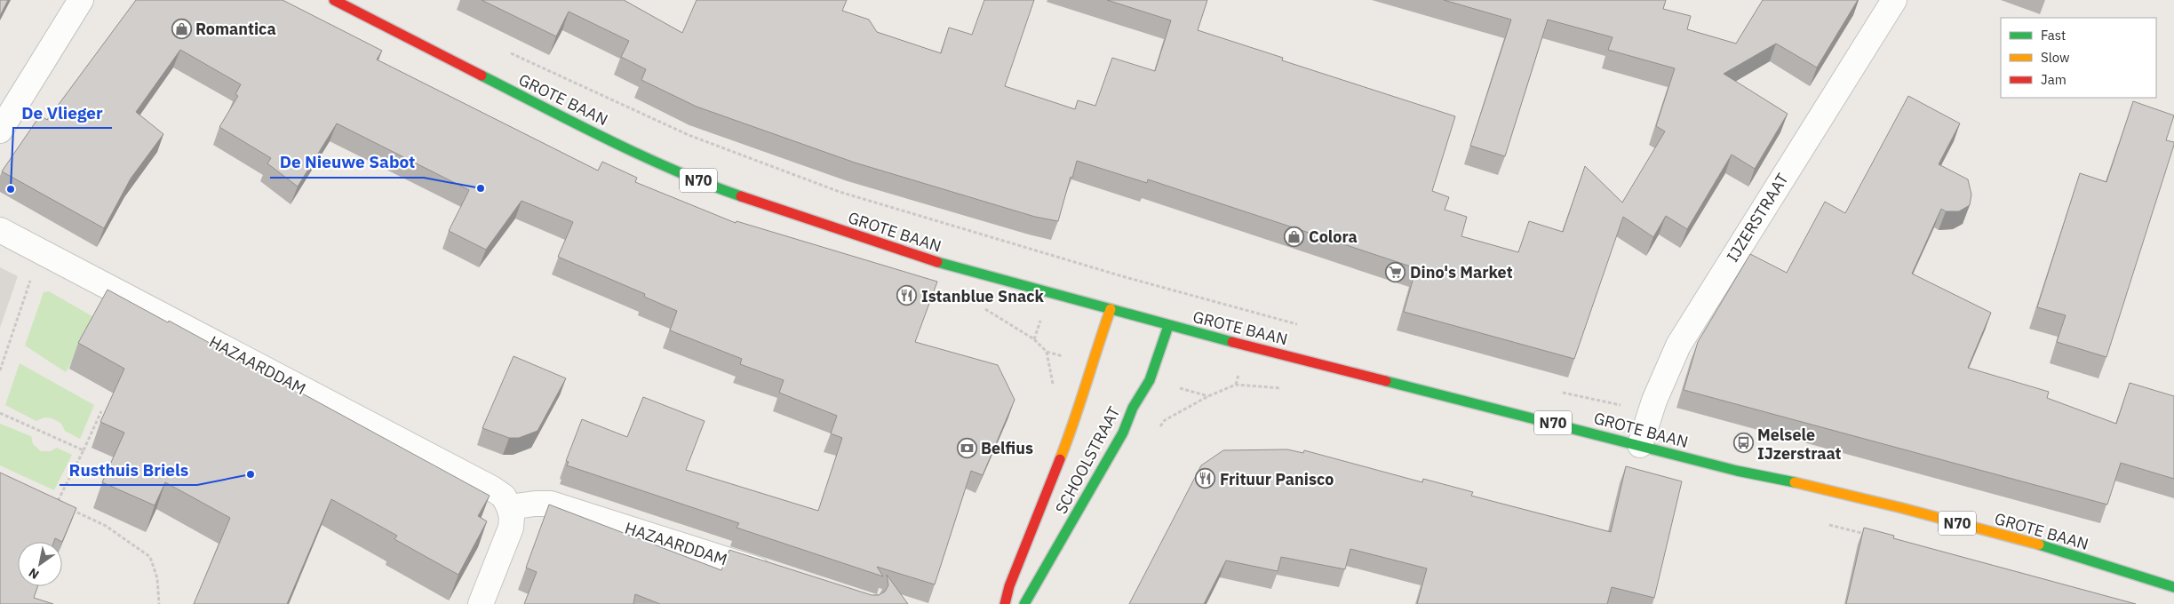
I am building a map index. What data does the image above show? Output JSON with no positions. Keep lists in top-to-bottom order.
{
  "streets": {
    "main road": ["GROTE BAAN", "N70", "SCHOOLSTRAAT"],
    "street": ["IJZERSTRAAT", "HAZAARDDAM"]
  },
  "crossings": [
    ["GROTE BAAN", "IJZERSTRAAT"],
    ["GROTE BAAN", "SCHOOLSTRAAT"]
  ],
  "places": {
    "shop": ["Romantica", "Colora"],
    "other": ["De Nieuwe Sabot", "De Vlieger", "Rusthuis Briels"],
    "supermarket": ["Dino's Market"],
    "restaurant": ["Istanblue Snack", "Frituur Panisco"],
    "bus stop": ["Melsele IJzerstraat"],
    "bank": ["Belfius"]
  },
  "legend": ["Fast", "Slow", "Jam"],
  "north": "bottom left"
}
